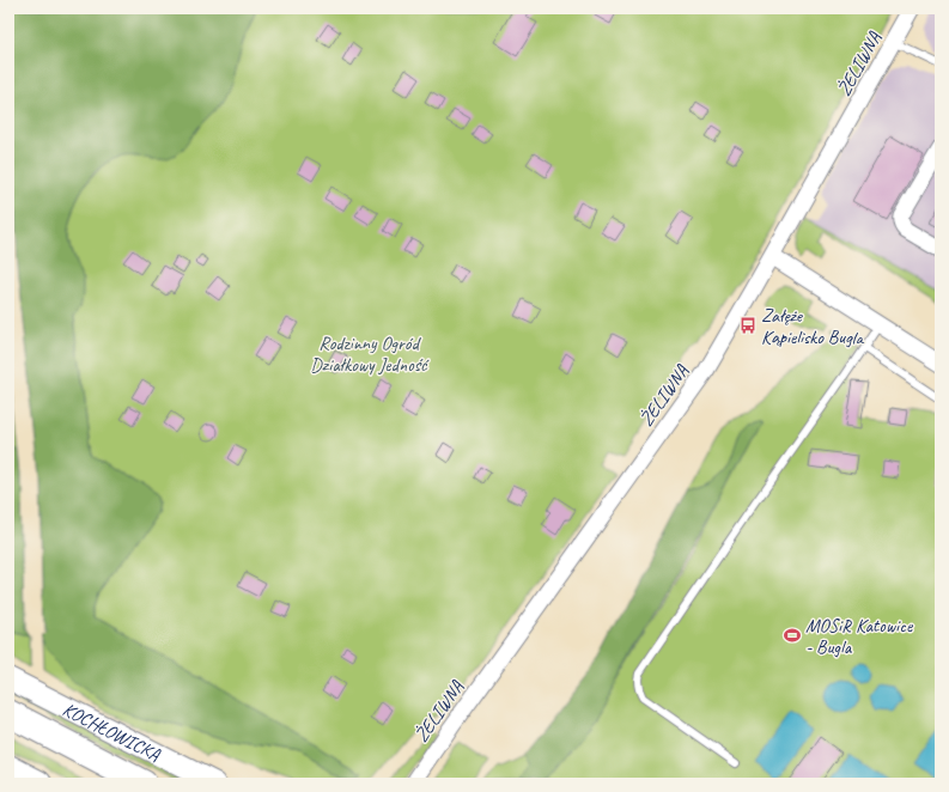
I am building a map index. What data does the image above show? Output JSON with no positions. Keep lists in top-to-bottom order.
{
  "streets": {
    "main road": ["KOCHŁOWICKA"],
    "street": ["ŻELIWNA"]
  },
  "parks": ["Rodzinny Ogród Działkowy Jedność"],
  "places": {
    "bus stop": ["Załęże Kąpielisko Bugla"],
    "sports": ["MOSiR Katowice - Bugla"]
  }
}
